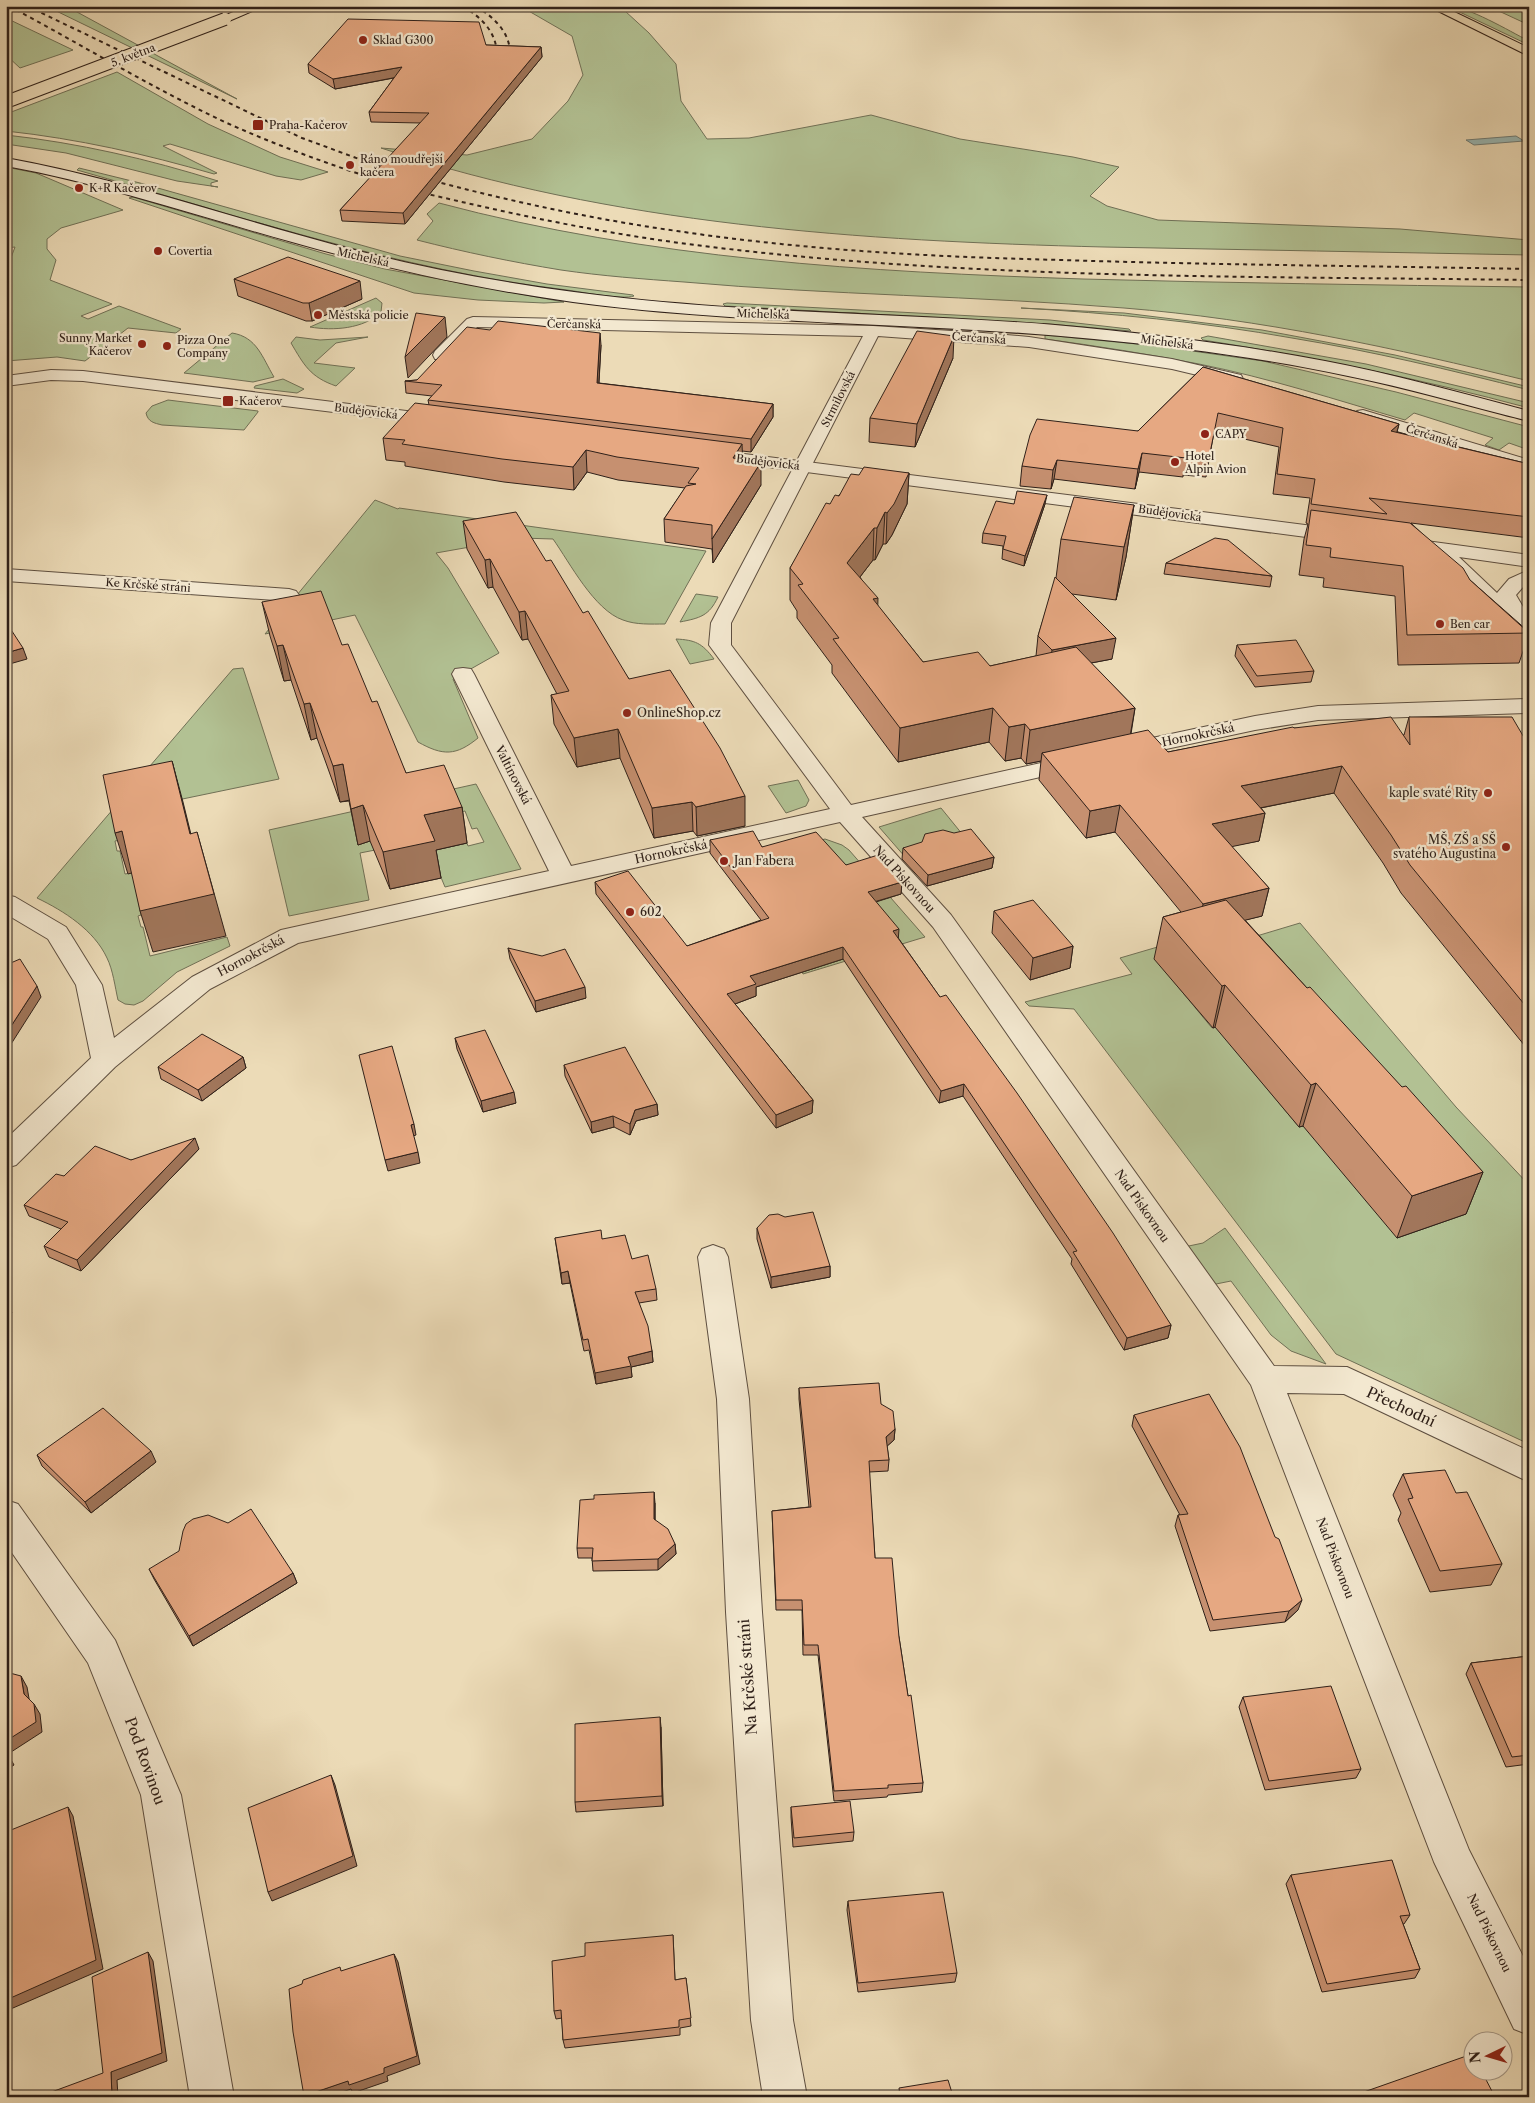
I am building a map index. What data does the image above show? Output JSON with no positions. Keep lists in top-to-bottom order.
{
  "streets": {
    "highway": ["5. května"],
    "street": [
      "Michelská",
      "Čerčanská",
      "Strmilovská",
      "Budějovická",
      "Ke Krčské stráni",
      "Hornokrčská",
      "Valtínovská",
      "Nad Pískovnou",
      "Přechodní",
      "Na Krčské stráni",
      "Pod Rovinou"
    ]
  },
  "crossings": [
    ["Čerčanská", "Strmilovská"],
    ["Strmilovská", "Budějovická"],
    ["Strmilovská", "Nad Pískovnou"],
    ["Budějovická", "Nad Pískovnou"],
    ["Hornokrčská", "Valtínovská"],
    ["Hornokrčská", "Nad Pískovnou"],
    ["Nad Pískovnou", "Přechodní"]
  ],
  "places": {
    "other": [
      "Sklad G300",
      "Ráno moudřejší kačera",
      "K+R Kačerov",
      "Covertia",
      "Městská policie",
      "Sunny Market Kačerov",
      "Pizza One Company",
      "CAPY",
      "Hotel Alpin Avion",
      "Ben car",
      "OnlineShop.cz",
      "kaple svaté Rity",
      "MŠ, ZŠ a SŠ svatého Augustina",
      "Jan Fabera",
      "602"
    ],
    "transit": ["Praha-Kačerov", "Kačerov"]
  },
  "north": "left"
}
